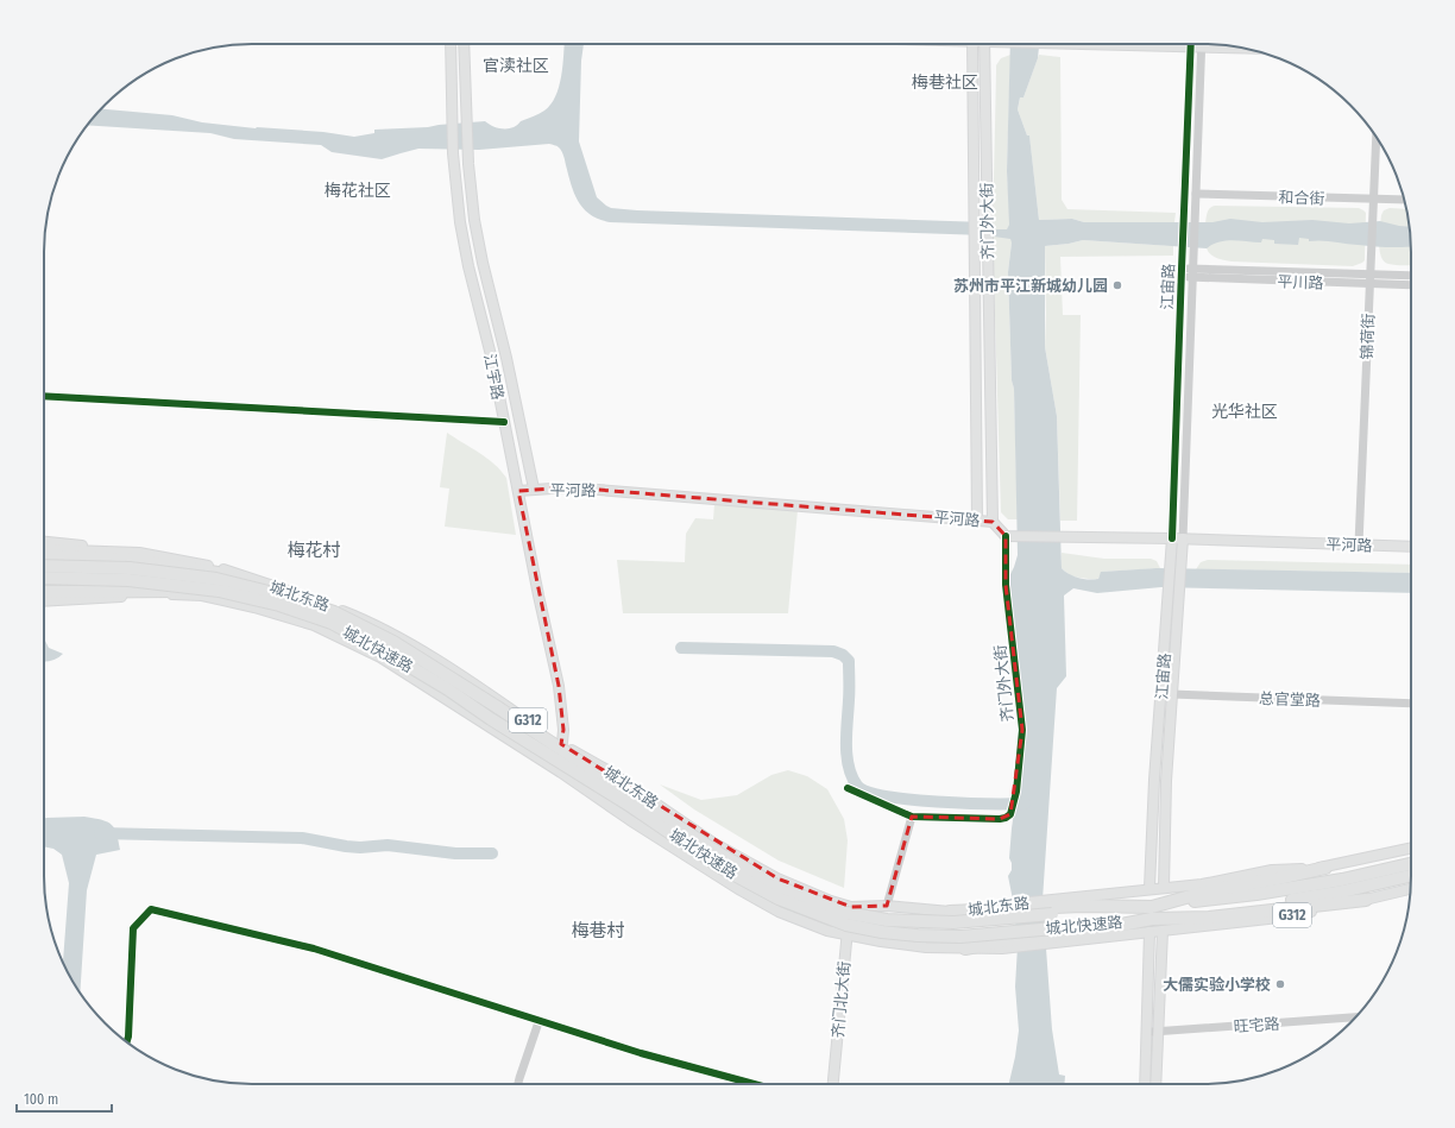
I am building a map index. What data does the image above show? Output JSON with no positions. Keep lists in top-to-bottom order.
{
  "streets": {
    "highway": ["城北快速路"],
    "main road": [
      "齐门外大街",
      "江宙路",
      "江宇路",
      "平河路",
      "城北东路",
      "G312",
      "齐门北大街"
    ],
    "street": [
      "和合街",
      "平川路",
      "锦荷街",
      "总官堂路",
      "旺宅路"
    ]
  },
  "crossings": [
    ["和合街", "江宙路"],
    ["和合街", "锦荷街"],
    ["齐门外大街", "平河路"],
    ["平川路", "江宙路"],
    ["平川路", "锦荷街"],
    ["江宙路", "平河路"],
    ["江宙路", "城北东路"],
    ["江宙路", "总官堂路"],
    ["锦荷街", "平河路"],
    ["江宇路", "平河路"],
    ["江宇路", "城北东路"],
    ["城北东路", "齐门北大街"]
  ],
  "districts": [
    "官渎社区",
    "梅巷社区",
    "梅花社区",
    "光华社区",
    "梅花村",
    "梅巷村"
  ],
  "places": ["苏州市平江新城幼儿园", "大儒实验小学校"],
  "scale_bar": "100 m"
}
